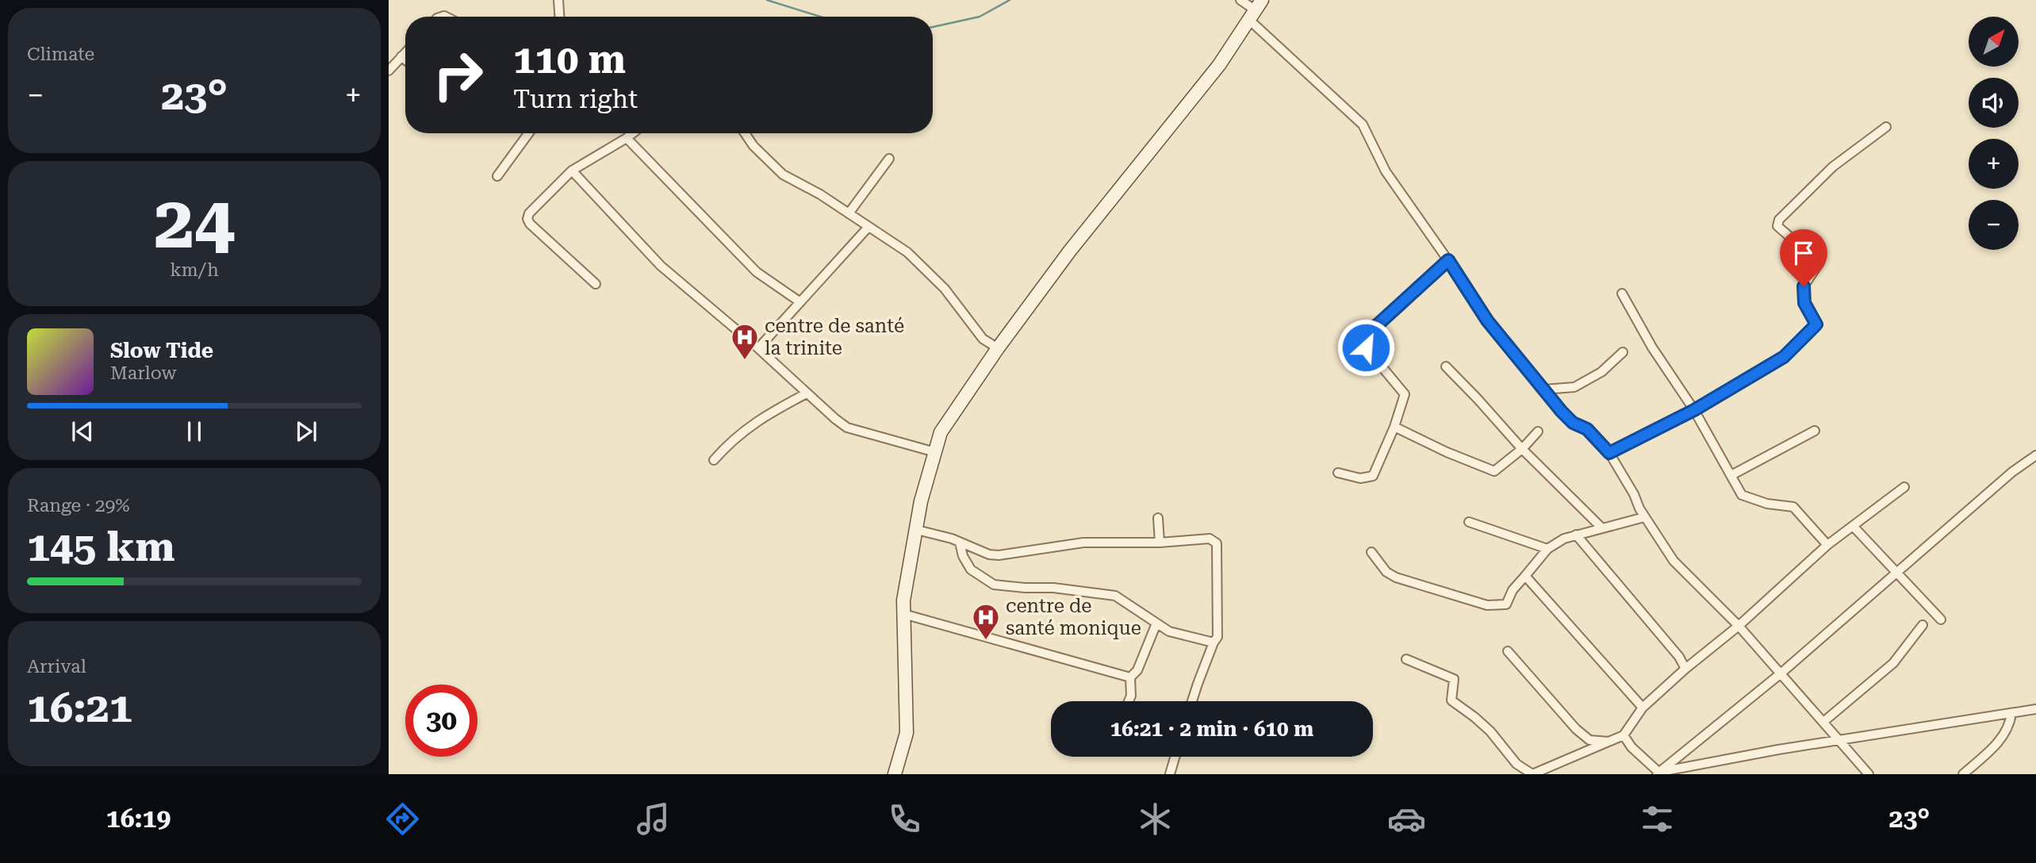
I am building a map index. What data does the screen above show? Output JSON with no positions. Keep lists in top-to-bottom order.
{
  "places": {
    "hospital": ["centre de santé la trinite", "centre de santé monique"]
  },
  "north": "top right",
  "page": {
    "tile": [
      "Climate",
      ["24", "km/h"],
      ["Range · 29%", "145 km"],
      ["Arrival", "16:21"]
    ],
    "map_buttons": ["+", "−"],
    "turn": ["110 m", "Turn right"],
    "heat": ["−", "23°", "+"],
    "song": ["Slow Tide", "Marlow"],
    "limit": "30",
    "trip": "16:21 · 2 min · 610 m",
    "tabs": ["16:19", "23°"]
  }
}
